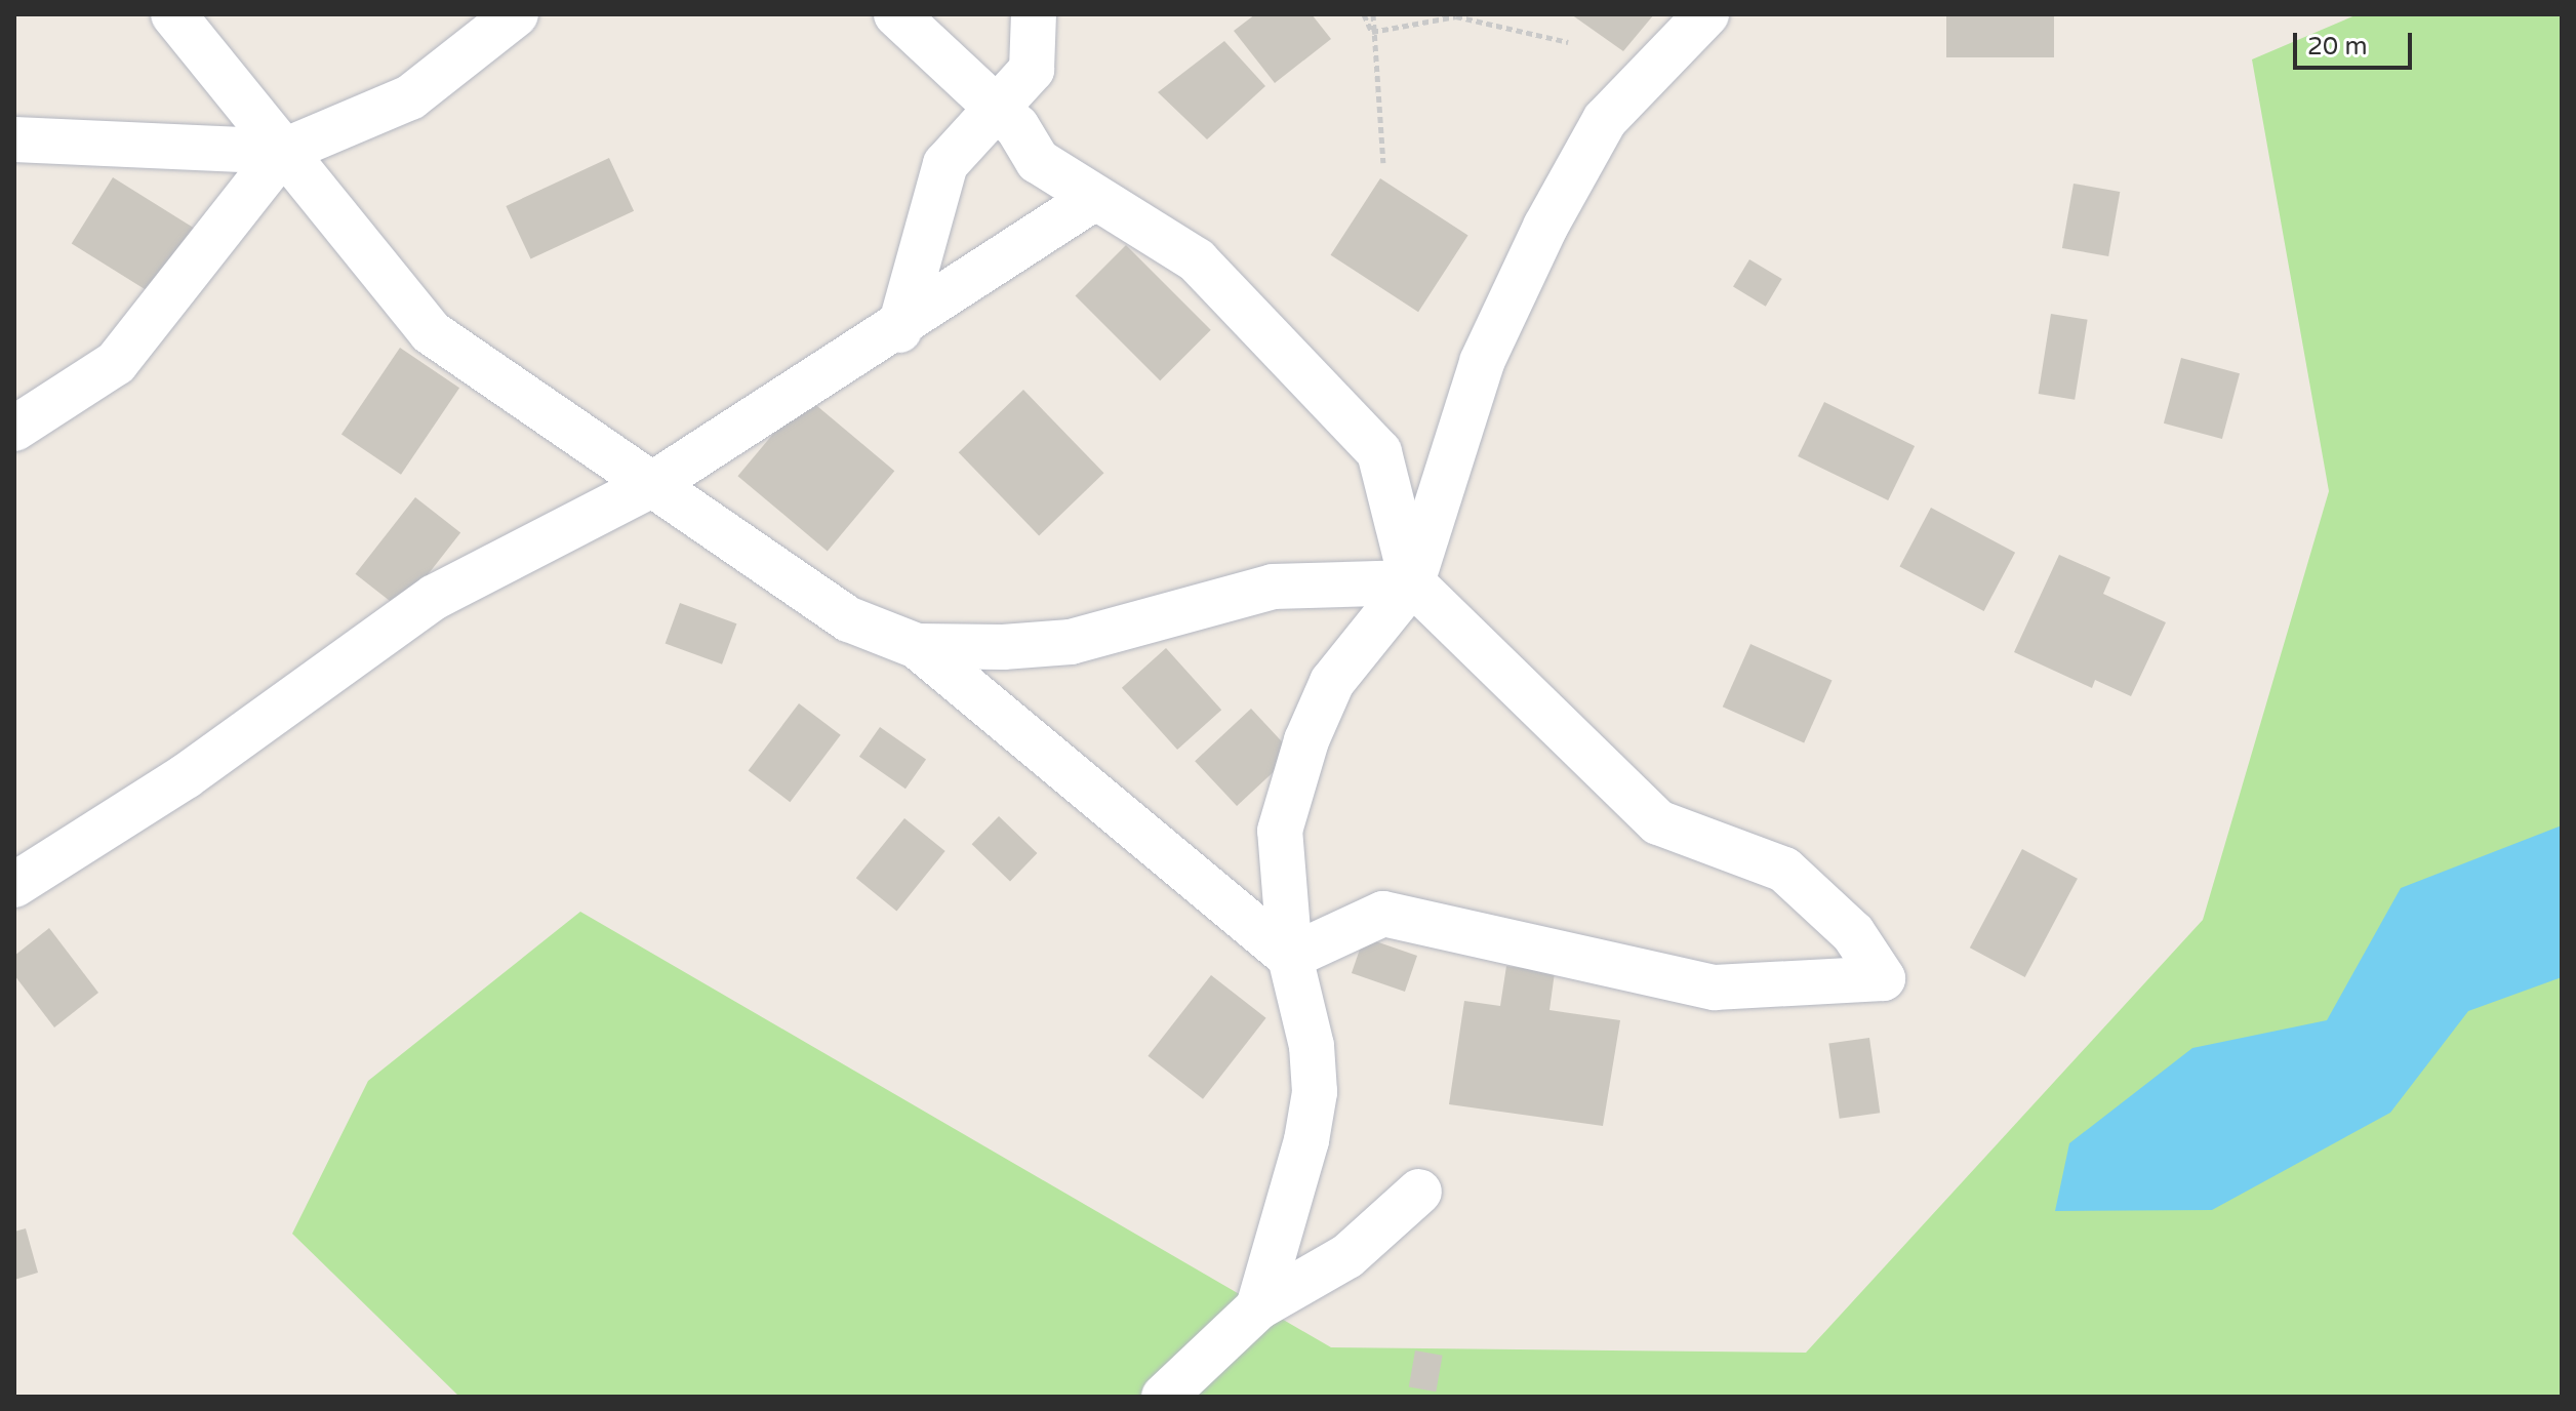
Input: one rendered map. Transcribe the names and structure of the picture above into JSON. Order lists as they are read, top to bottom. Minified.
{"scale_bar":"20 m"}
